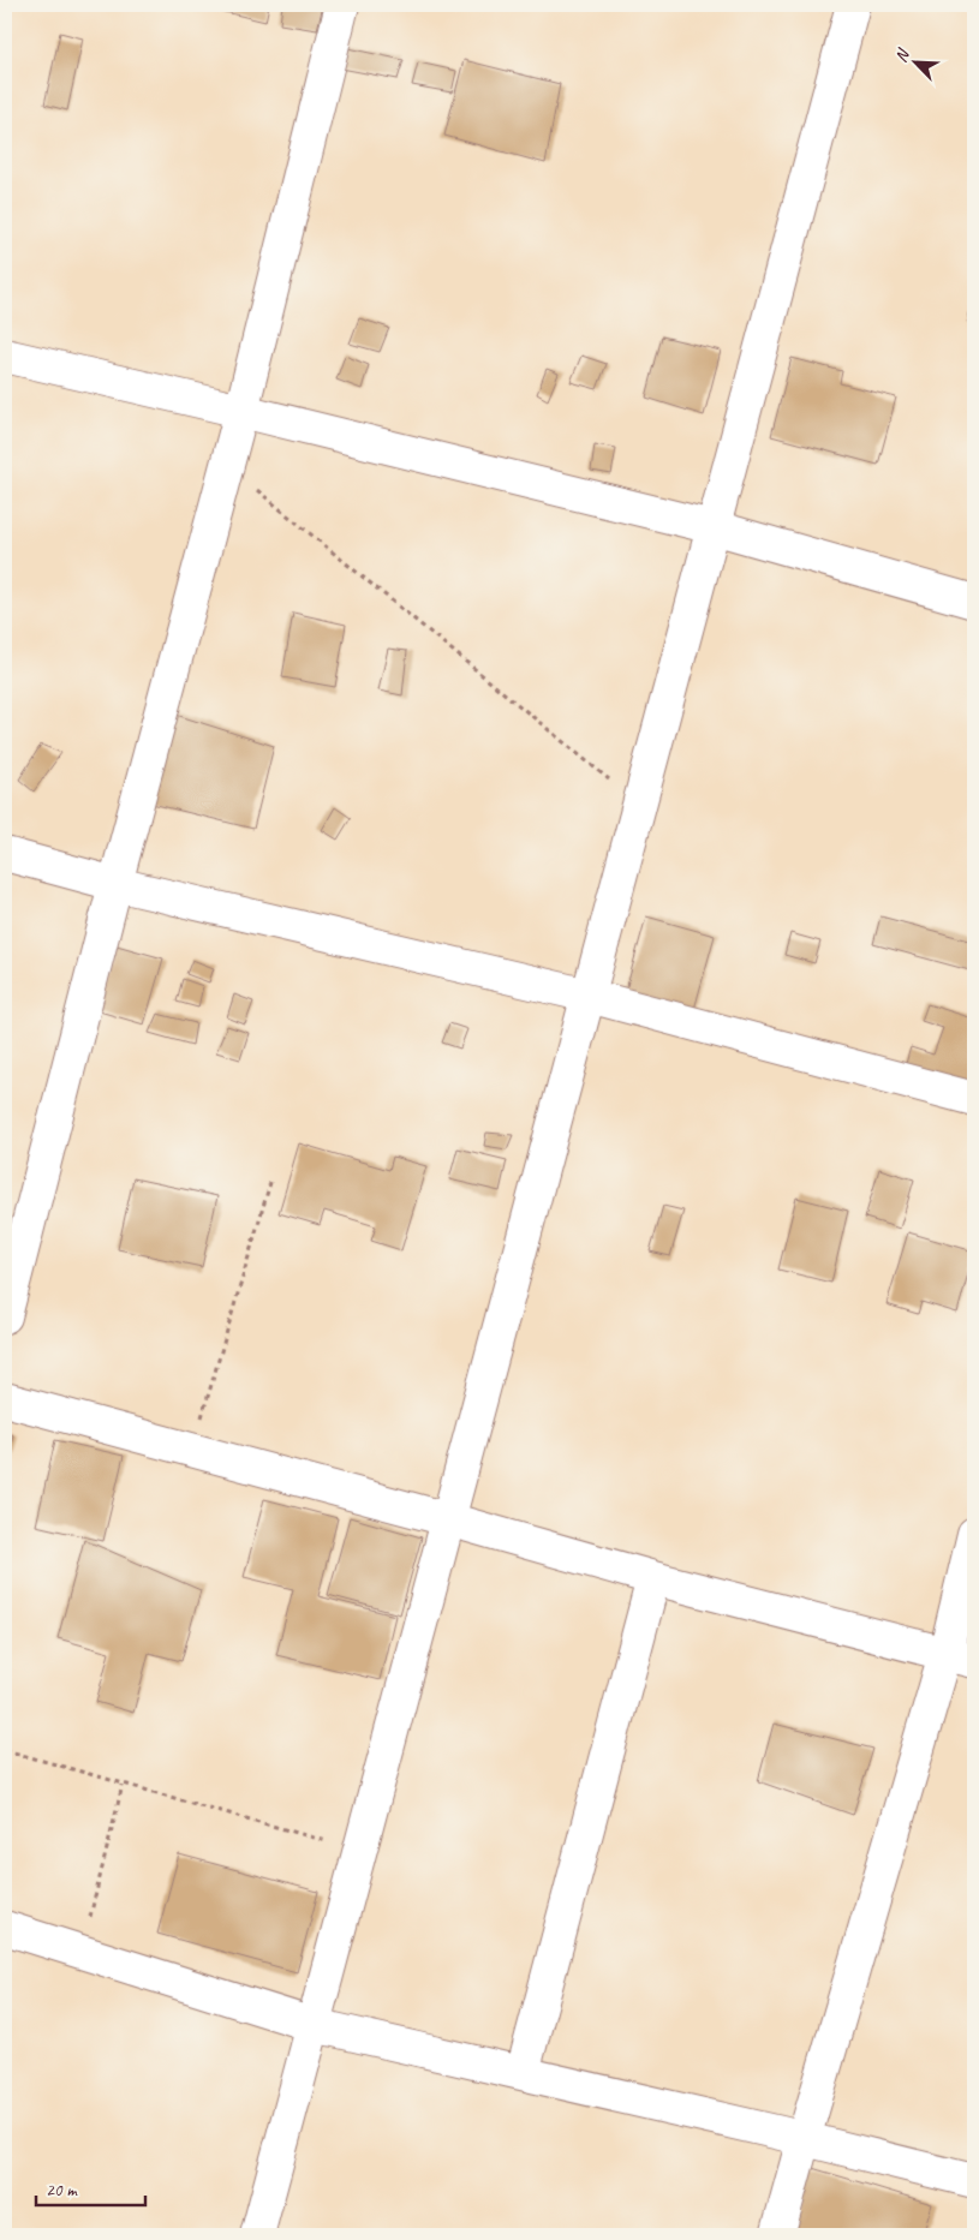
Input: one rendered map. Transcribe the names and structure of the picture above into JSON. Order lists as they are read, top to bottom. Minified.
{"scale_bar":"20 m","north":"top left"}
